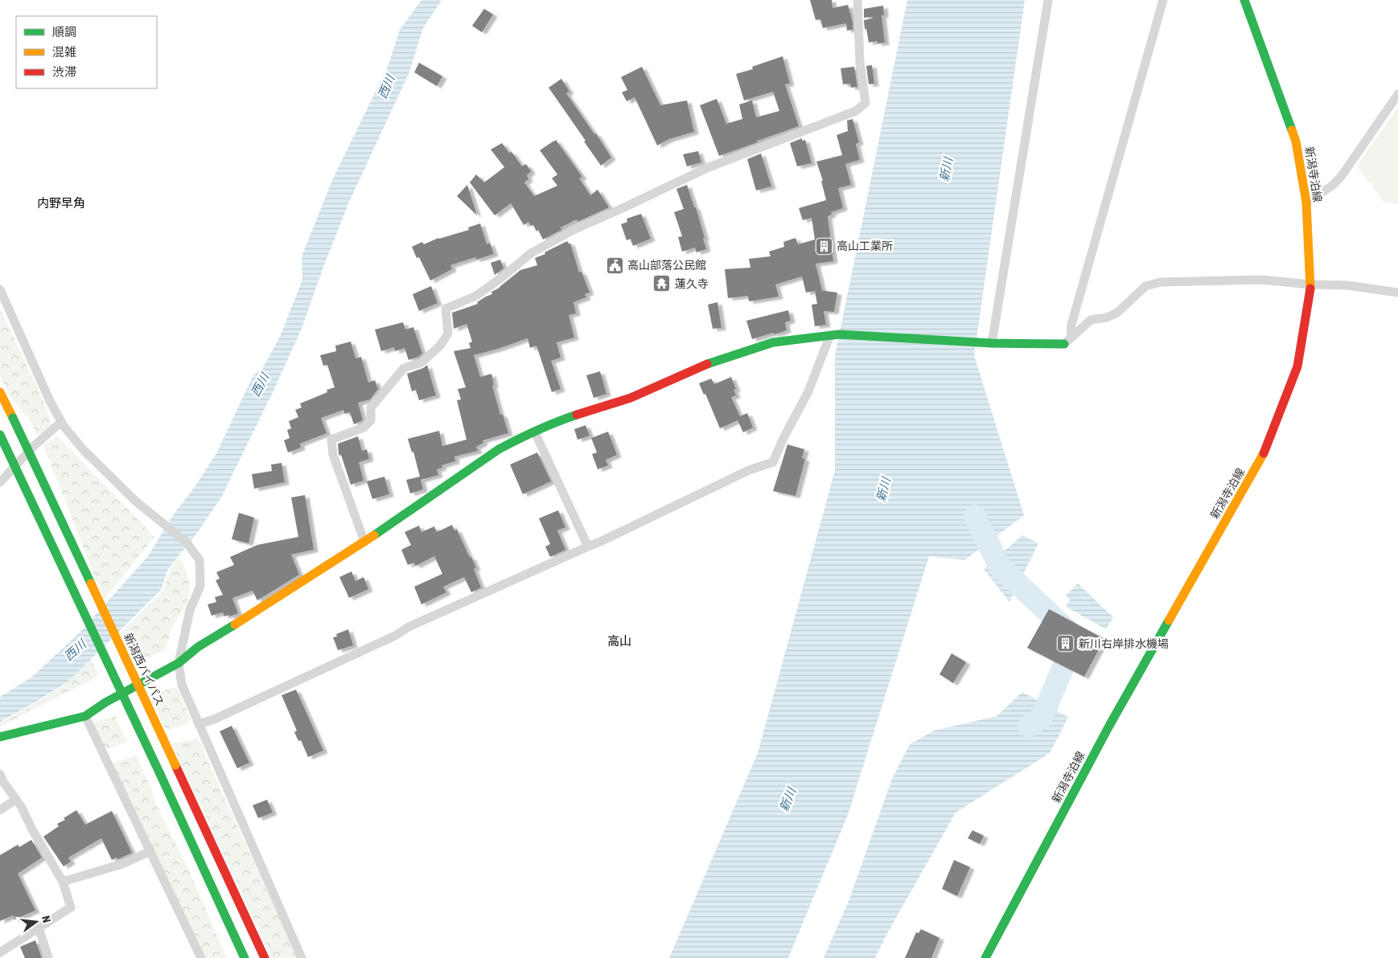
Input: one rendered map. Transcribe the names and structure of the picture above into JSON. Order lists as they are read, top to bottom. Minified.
{"streets":{"main road":["新潟寺泊線","新潟西バイパス"]},"districts":["内野早角","高山"],"water":["西川","新川"],"places":{"building":["高山工業所","新川右岸排水機場"],"public building":["高山部落公民館"],"temple":["蓮久寺"]},"legend":["順調","混雑","渋滞"],"north":"right"}
